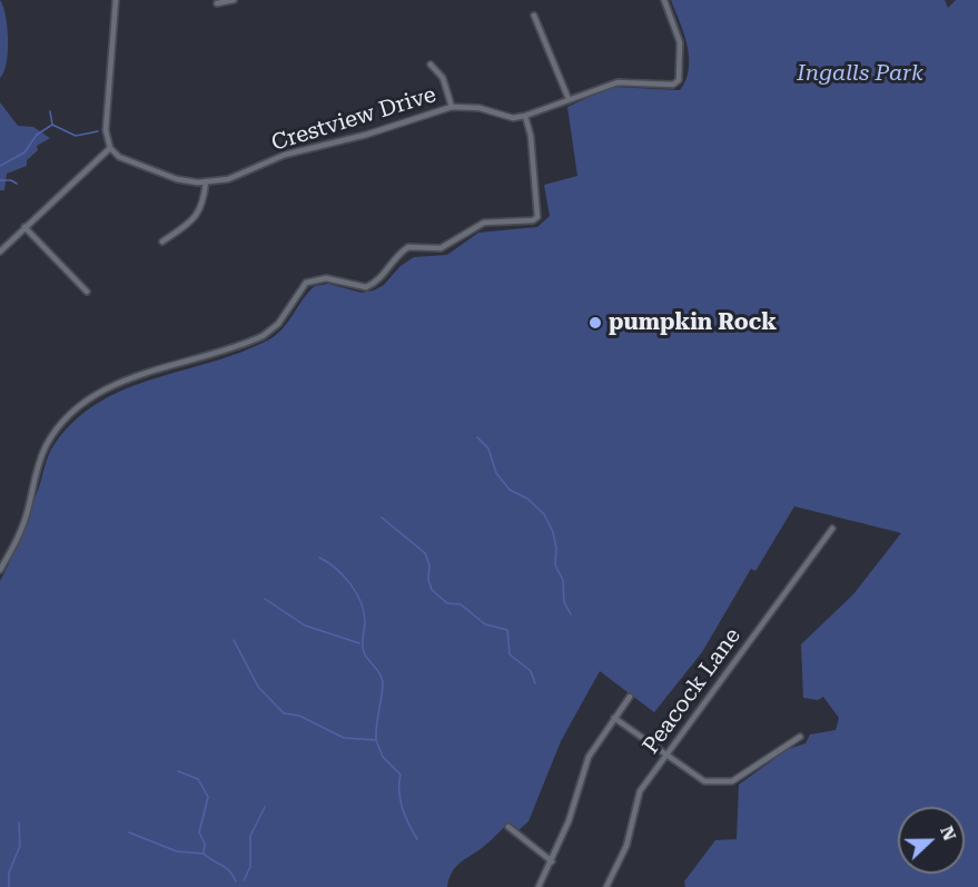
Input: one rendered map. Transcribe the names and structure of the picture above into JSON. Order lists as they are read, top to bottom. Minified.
{"streets":{"street":["Crestview Drive","Peacock Lane"]},"parks":["Ingalls Park"],"places":["pumpkin Rock"],"north":"right"}
